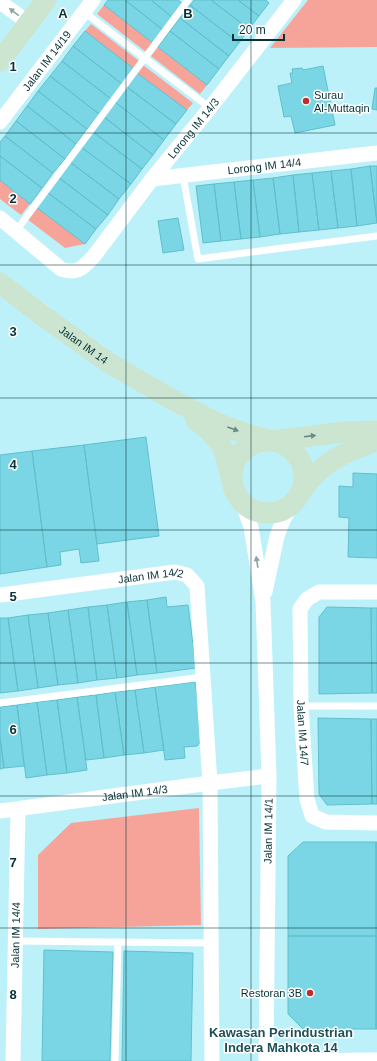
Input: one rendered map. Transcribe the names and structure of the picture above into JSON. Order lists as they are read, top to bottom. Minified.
{"streets":{"street":["Jalan IM 14/19","Lorong IM 14/3","Lorong IM 14/4","Jalan IM 14","Jalan IM 14/2","Jalan IM 14/7","Jalan IM 14/3","Jalan IM 14/1","Jalan IM 14/4"]},"crossings":[["Lorong IM 14/3","Lorong IM 14/4"],["Jalan IM 14/2","Jalan IM 14/3"],["Jalan IM 14/3","Jalan IM 14/1"],["Jalan IM 14/3","Jalan IM 14/4"]],"districts":["Kawasan Perindustrian Indera Mahkota 14"],"places":["Surau Al-Muttaqin","Restoran 3B"],"scale_bar":"20 m","grid":{"columns":["A","B"],"rows":["1","2","3","4","5","6","7","8"]}}
